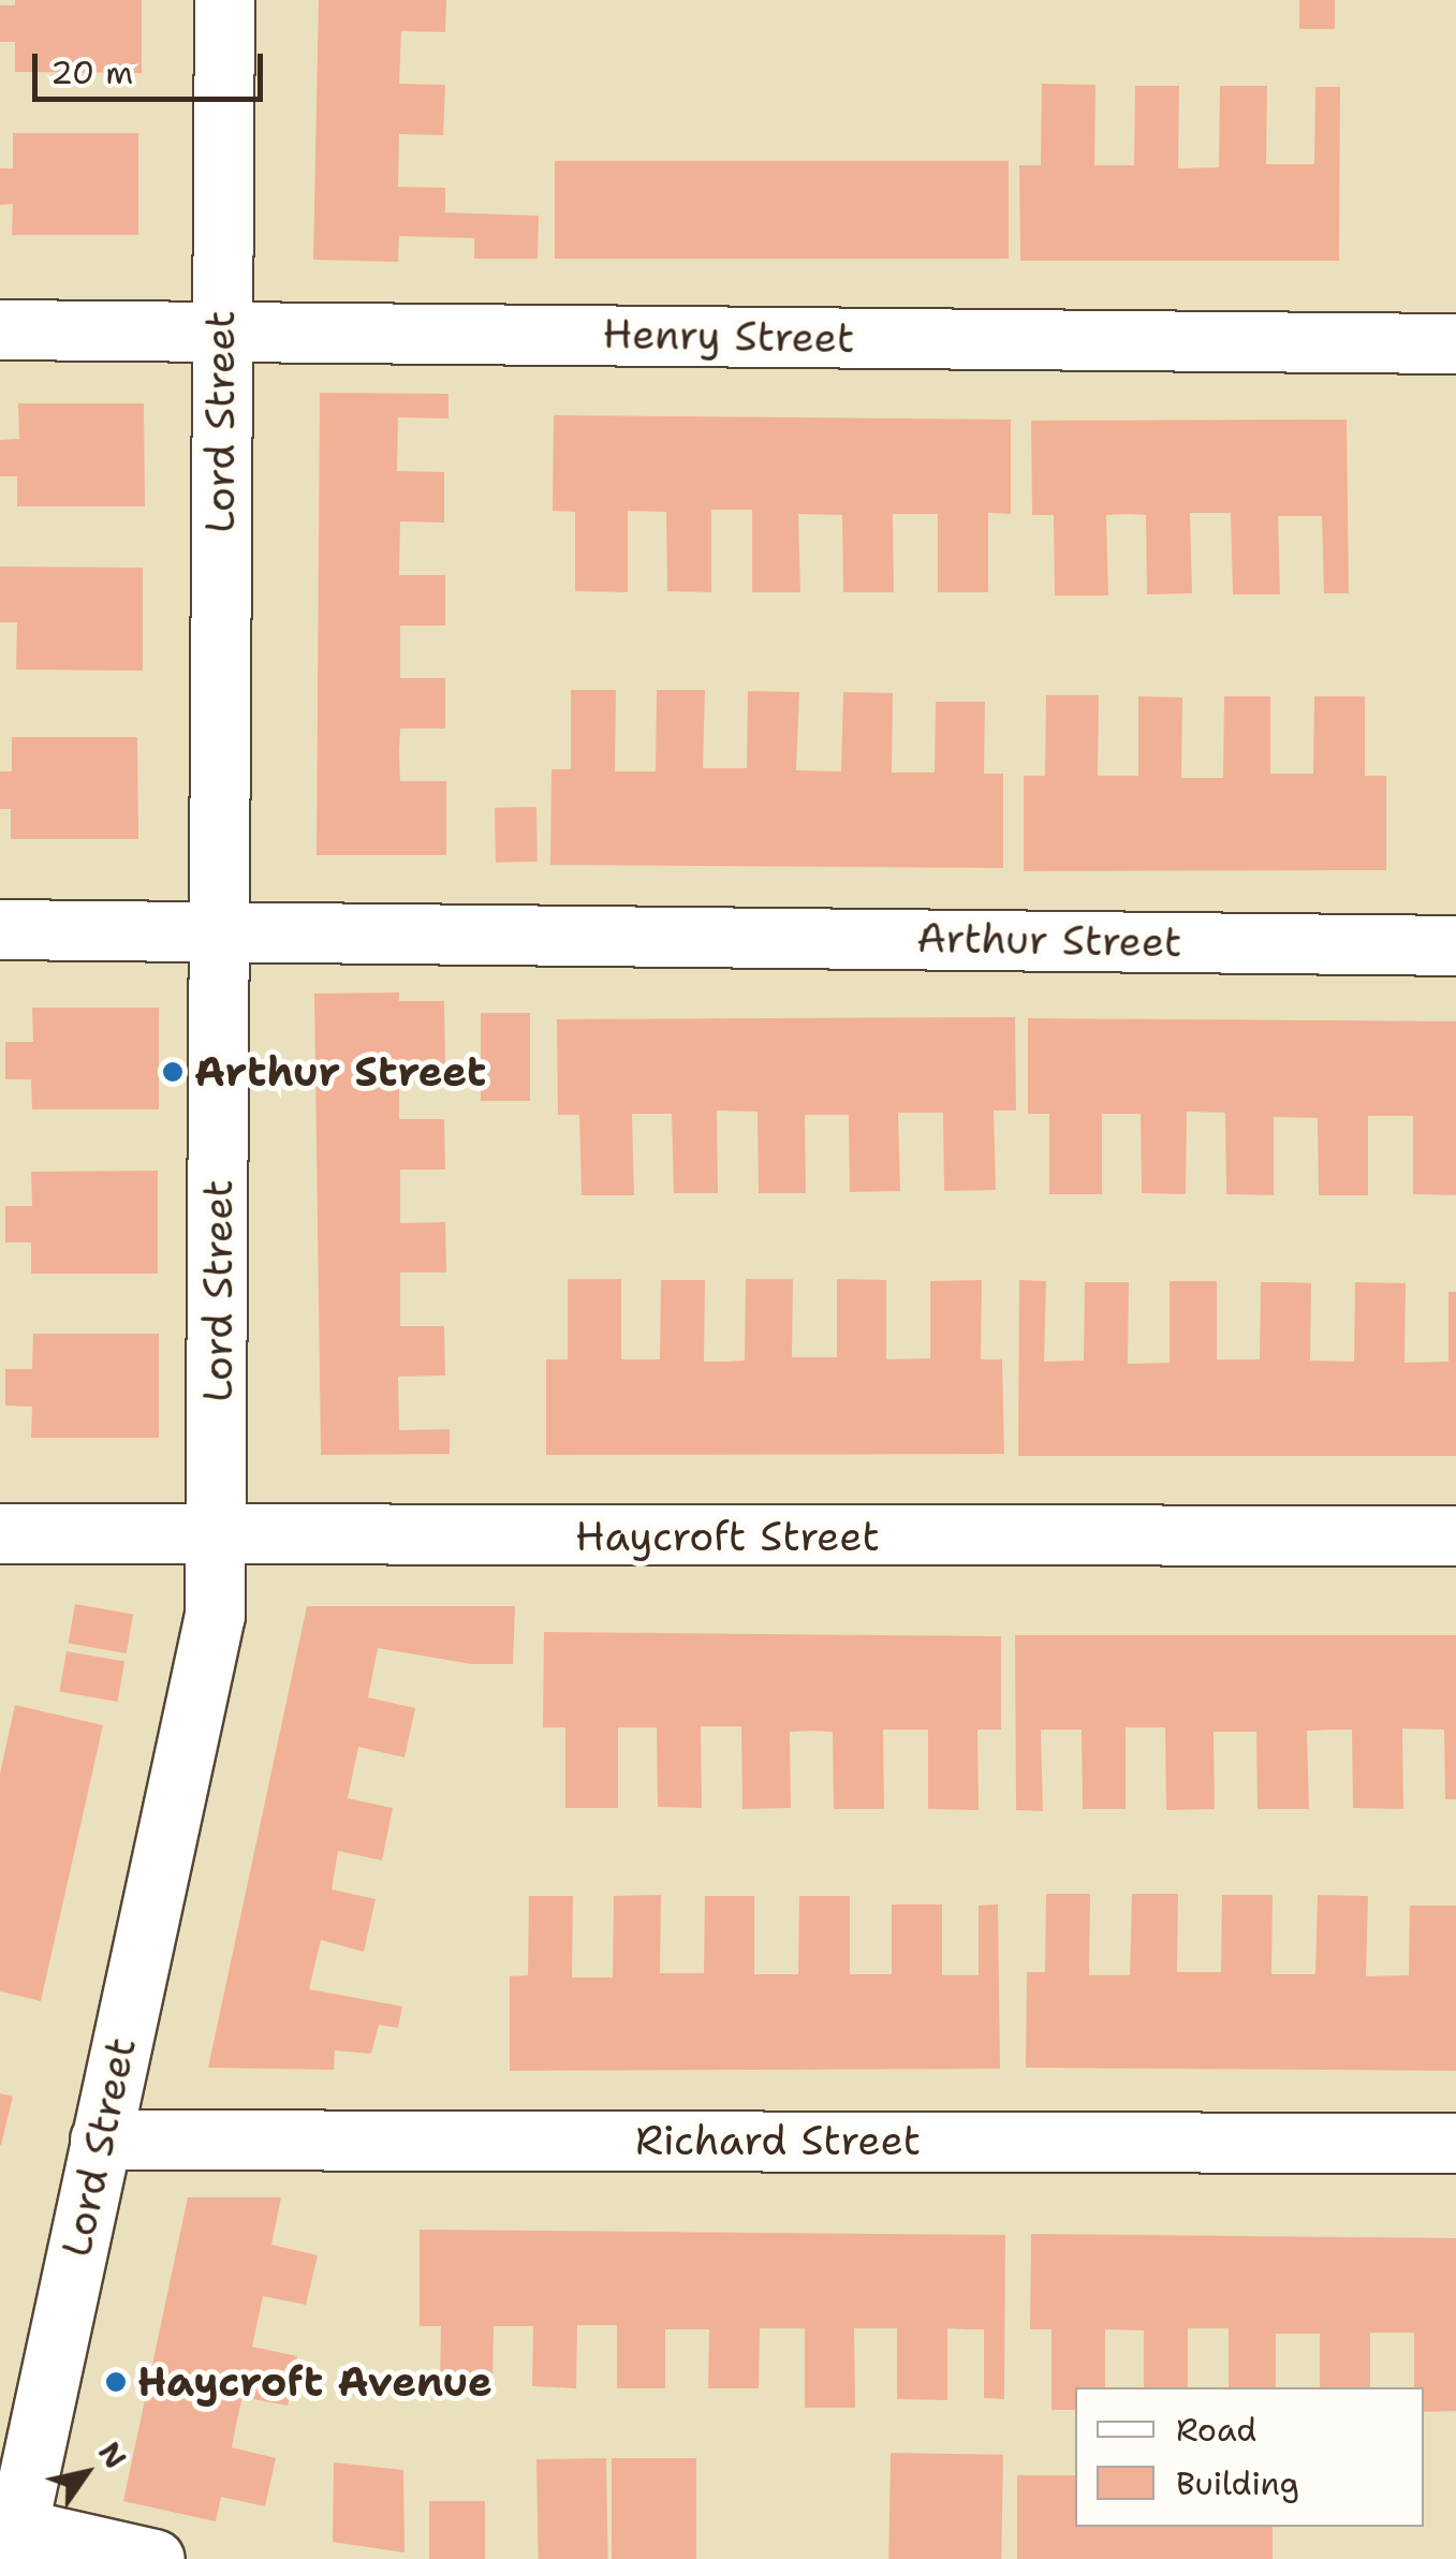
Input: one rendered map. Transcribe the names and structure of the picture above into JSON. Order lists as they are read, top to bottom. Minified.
{"streets":{"street":["Henry Street","Lord Street","Arthur Street","Haycroft Street","Richard Street"]},"crossings":[["Henry Street","Lord Street"],["Lord Street","Arthur Street"],["Lord Street","Haycroft Street"],["Lord Street","Richard Street"]],"places":["Arthur Street","Haycroft Avenue"],"legend":["Road","Building"],"scale_bar":"20 m","north":"top right"}
